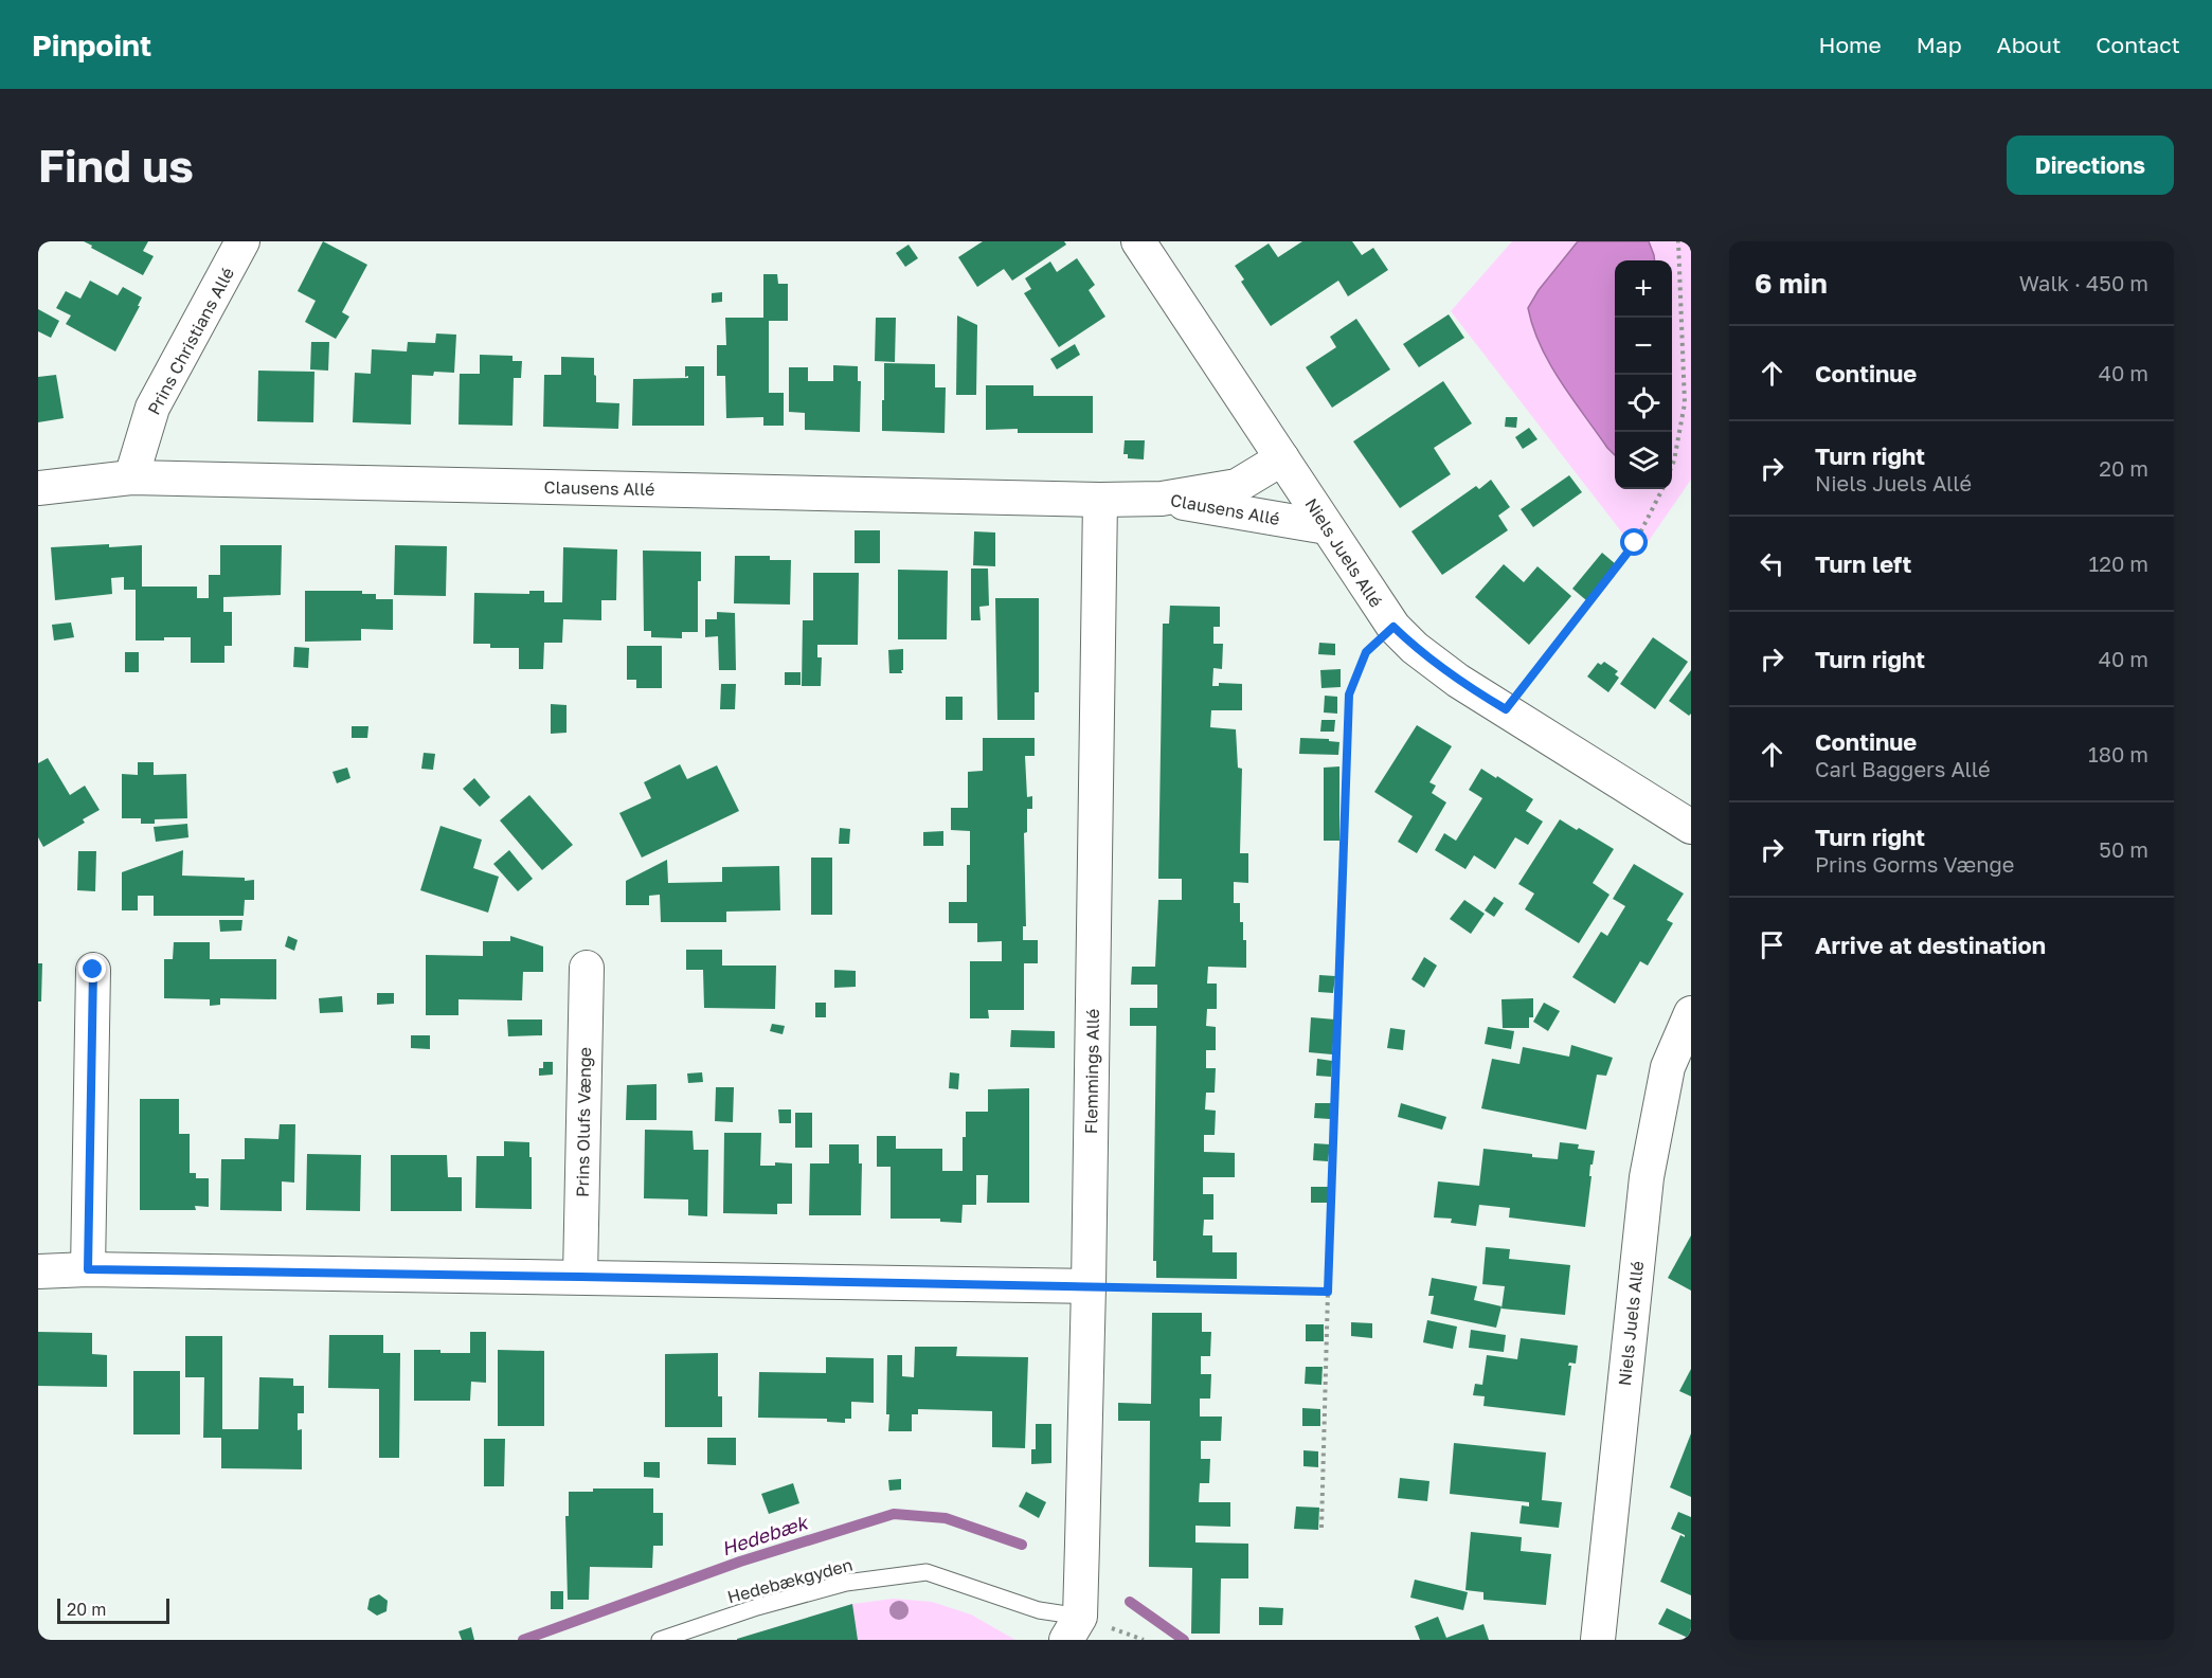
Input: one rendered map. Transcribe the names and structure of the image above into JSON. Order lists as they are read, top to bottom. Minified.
{"streets":{"street":["Prins Christians Allé","Clausens Allé","Niels Juels Allé","Flemmings Allé","Prins Olufs Vænge"],"lane":["Hedebækgyden"]},"crossings":[["Prins Christians Allé","Clausens Allé"],["Clausens Allé","Niels Juels Allé"],["Clausens Allé","Flemmings Allé"],["Flemmings Allé","Hedebækgyden"]],"water":["Hedebæk"],"scale_bar":"20 m","page":{"header":"Pinpoint","nav":["Home","Map","About","Contact"],"buttons":"Directions","title":"Find us","heading":["6 min","Walk · 450 m"],"map_buttons":["+","−"],"list":[["Continue","40 m"],["Turn right","Niels Juels Allé","20 m"],["Turn left","120 m"],["Turn right","40 m"],["Continue","Carl Baggers Allé","180 m"],["Turn right","Prins Gorms Vænge","50 m"],"Arrive at destination"],"scale":"20 m"}}
